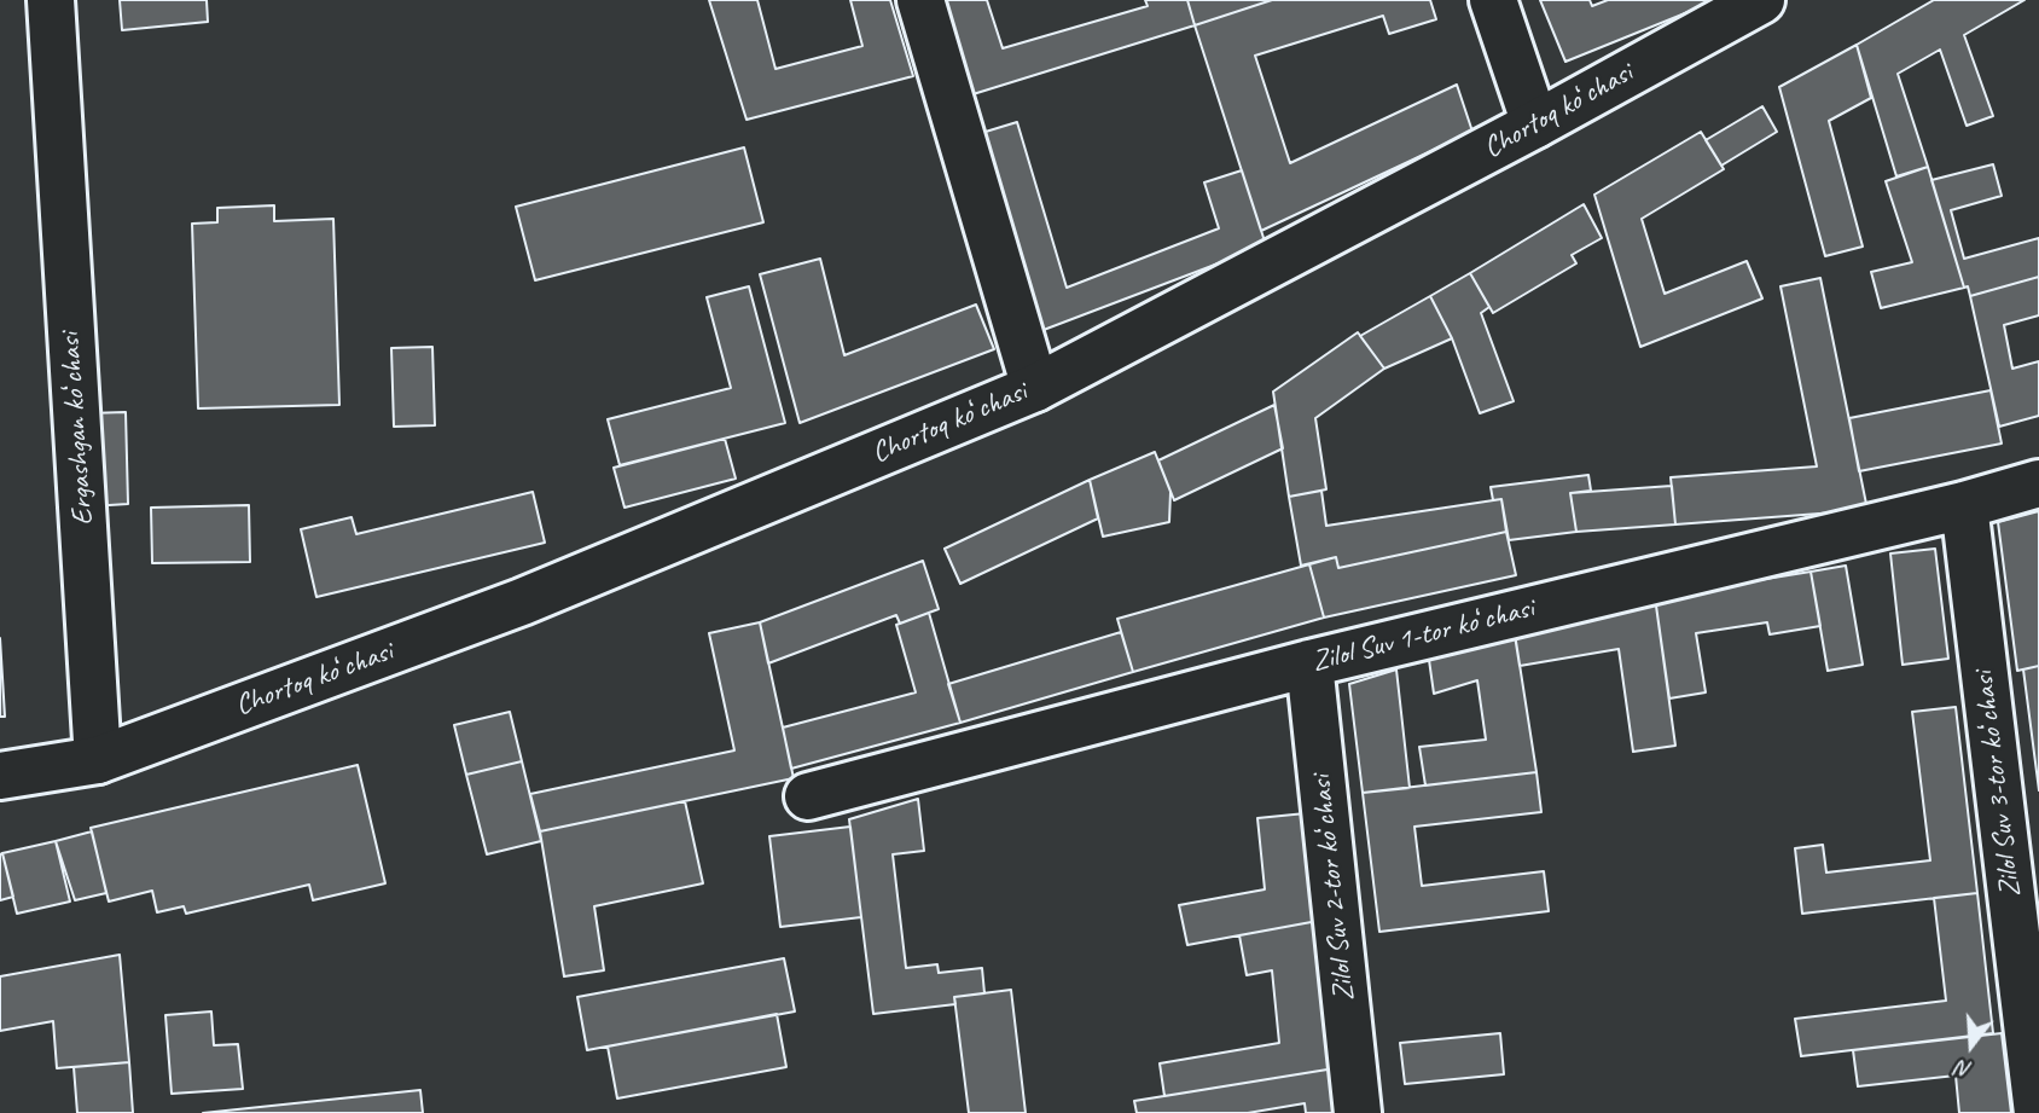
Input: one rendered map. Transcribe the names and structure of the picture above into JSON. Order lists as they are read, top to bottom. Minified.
{"streets":{"street":["Chortoq koʻchasi","Ergashgan koʻchasi","Zilol Suv 1-tor koʻchasi","Zilol Suv 3-tor koʻchasi","Zilol Suv 2-tor koʻchasi"]},"crossings":[["Chortoq koʻchasi","Ergashgan koʻchasi"],["Zilol Suv 1-tor koʻchasi","Zilol Suv 3-tor koʻchasi"],["Zilol Suv 1-tor koʻchasi","Zilol Suv 2-tor koʻchasi"]],"north":"bottom"}
